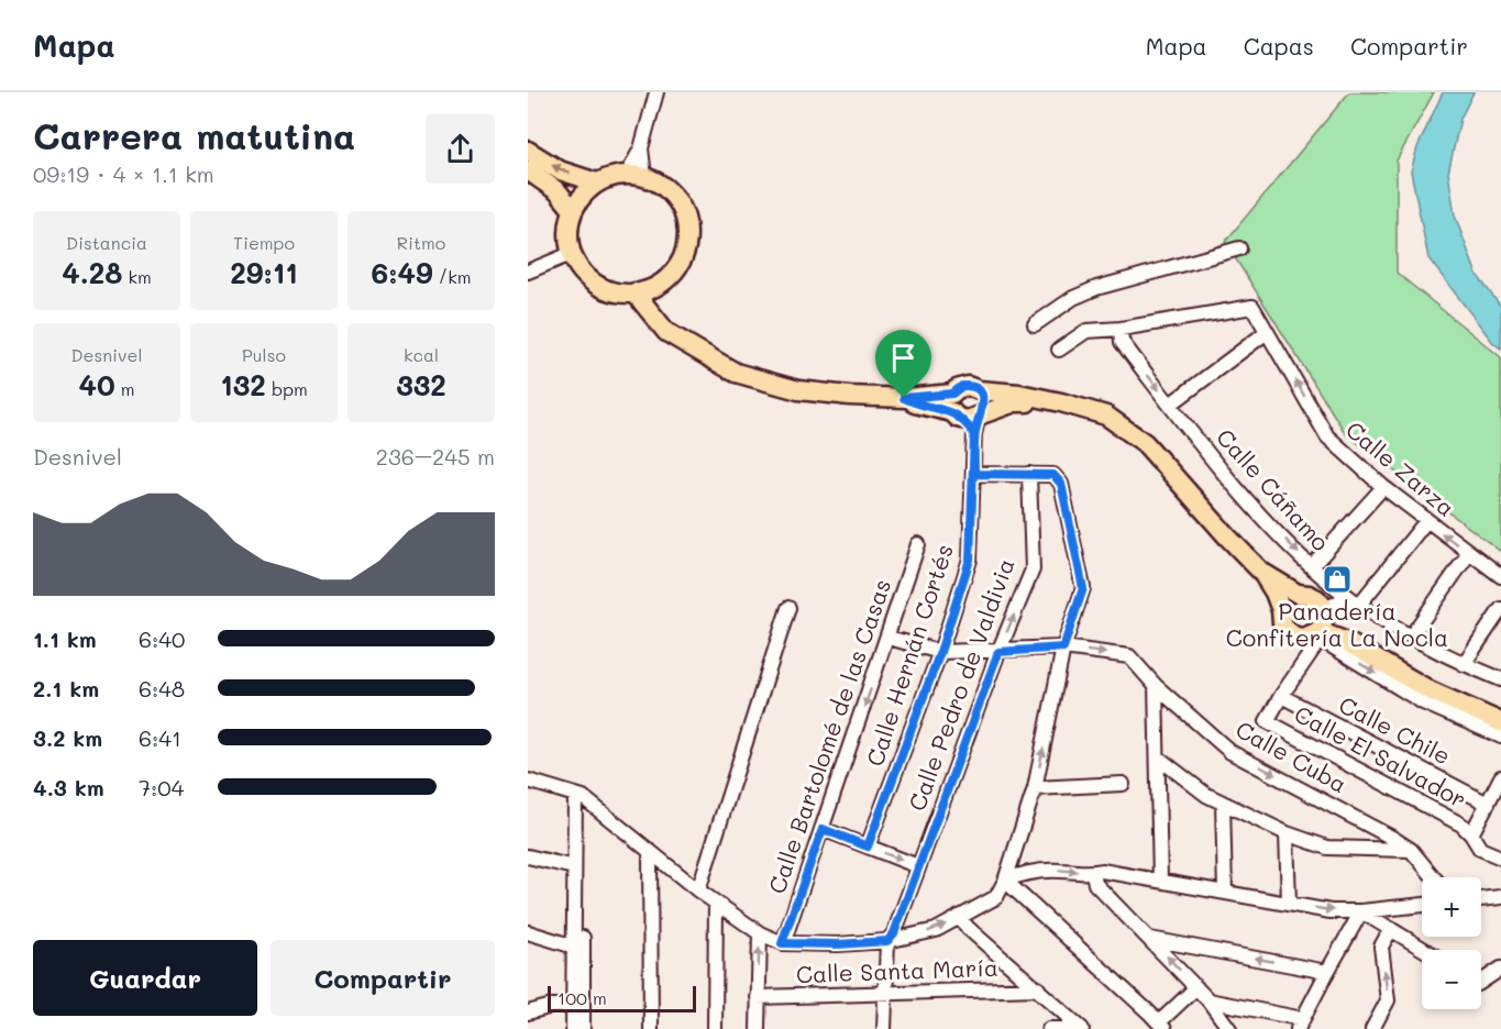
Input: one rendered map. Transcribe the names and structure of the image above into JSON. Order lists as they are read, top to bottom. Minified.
{"streets":{"street":["Calle Zarza","Calle Cáñamo","Calle Hernán Cortés","Calle Pedro de Valdivia","Calle Chile","Calle Bartolomé de las Casas","Calle Cuba","Calle El Salvador","Calle Santa María"]},"crossings":[["Calle Zarza","Calle Cáñamo"],["Calle Hernán Cortés","Calle Cuba"],["Calle Pedro de Valdivia","Calle Cuba"],["Calle Chile","Calle El Salvador"],["Calle Bartolomé de las Casas","Calle Cuba"]],"one_way":["Calle Zarza","Calle Cáñamo","Calle Pedro de Valdivia"],"places":{"shop":["Panadería Confitería La Nocla"]},"scale_bar":"100 m","page":{"header":"Mapa","nav":["Mapa","Capas","Compartir"],"heading":["Carrera matutina","09:19 · 4 × 1.1 km"],"stats":[["Distancia","4.28 km"],["Tiempo","29:11"],["Ritmo","6:49 /km"],["Desnivel","40 m"],["Pulso","132 bpm"],["kcal","332"]],"chart":["Desnivel","236–245 m"],"list":[{"name":"1.1 km","note":"6:40"},{"name":"2.1 km","note":"6:48"},{"name":"3.2 km","note":"6:41"},{"name":"4.3 km","note":"7:04"}],"map_buttons":["+","−"],"buttons":["Guardar","Compartir"],"scale":"100 m"}}
